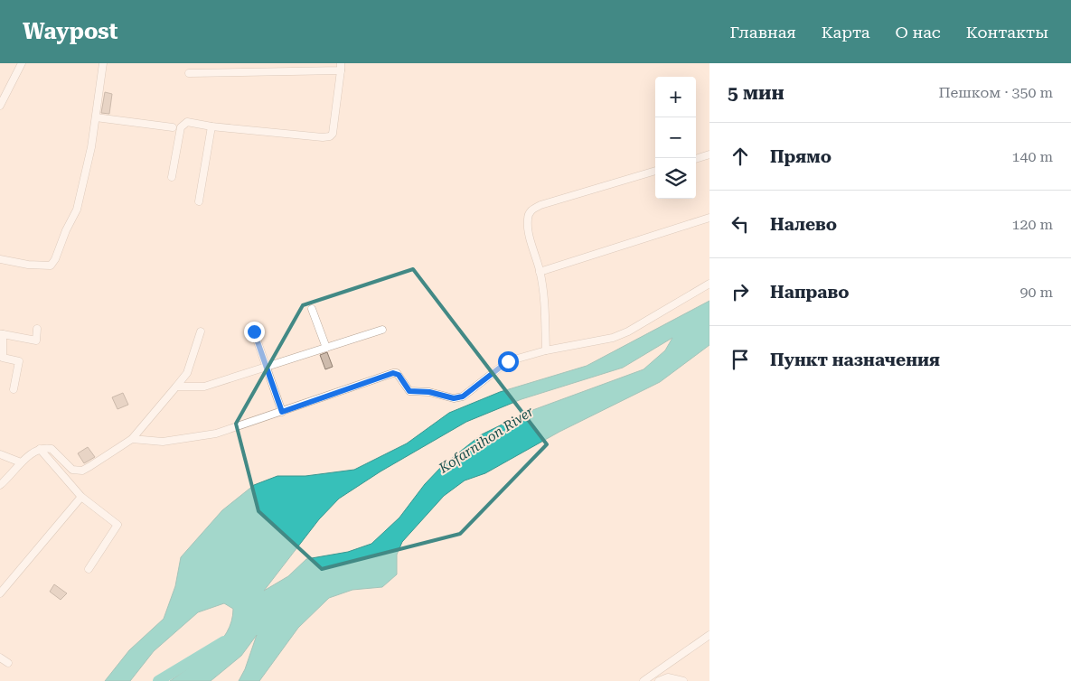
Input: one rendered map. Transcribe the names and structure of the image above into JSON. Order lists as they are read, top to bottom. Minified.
{"water":["Kofarnihon River"],"page":{"header":"Waypost","nav":["Главная","Карта","О нас","Контакты"],"heading":["5 мин","Пешком · 350 m"],"map_buttons":["+","−"],"list":[["Прямо","140 m"],["Налево","120 m"],["Направо","90 m"],"Пункт назначения"]}}
